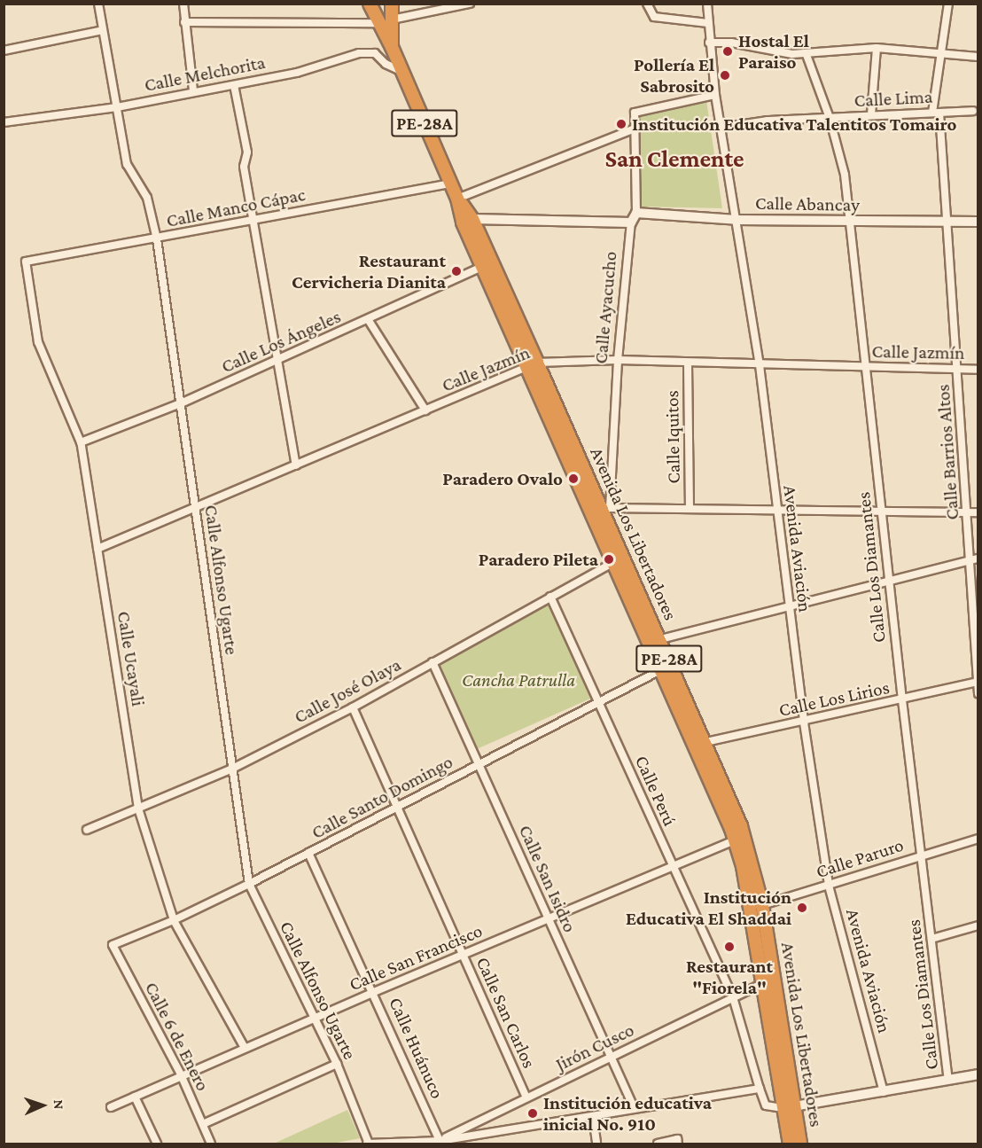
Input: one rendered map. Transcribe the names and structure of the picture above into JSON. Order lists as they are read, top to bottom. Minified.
{"streets":{"highway":["PE-28A","Avenida Los Libertadores"],"street":["Calle Melchorita","Calle Lima","Calle Abancay","Calle Manco Cápac","Calle Ayacucho","Calle Los Ángeles","Calle Jazmín","Calle Iquitos","Calle Barrios Altos","Avenida Aviación","Calle Los Diamantes","Calle Alfonso Ugarte","Calle Ucayali","Calle José Olaya","Calle Los Lirios","Calle Perú","Calle Santo Domingo","Calle Paruro","Calle San Isidro","Calle San Francisco","Calle San Carlos","Calle 6 de Enero","Jirón Cusco","Calle Huánuco"]},"crossings":[["Calle Melchorita","Avenida Los Libertadores"],["Calle Melchorita","Calle Alfonso Ugarte"],["Calle Lima","Calle Barrios Altos"],["Calle Lima","Avenida Aviación"],["Calle Lima","Calle Los Diamantes"],["PE-28A","Avenida Los Libertadores"],["Calle Abancay","Calle Ayacucho"],["Calle Abancay","Calle Barrios Altos"],["Calle Abancay","Avenida Aviación"],["Calle Abancay","Calle Los Diamantes"],["Calle Manco Cápac","Avenida Los Libertadores"],["Calle Manco Cápac","Calle Alfonso Ugarte"],["Calle Manco Cápac","Calle Ucayali"],["Calle Ayacucho","Calle Jazmín"],["Calle Ayacucho","Avenida Los Libertadores"],["Calle Ayacucho","Avenida Aviación"],["Calle Los Ángeles","Avenida Los Libertadores"],["Calle Los Ángeles","Calle Alfonso Ugarte"],["Calle Los Ángeles","Calle Ucayali"],["Calle Jazmín","Calle Iquitos"],["Calle Jazmín","Calle Barrios Altos"],["Calle Jazmín","Avenida Los Libertadores"],["Calle Jazmín","Avenida Aviación"],["Calle Jazmín","Calle Los Diamantes"],["Calle Jazmín","Calle Alfonso Ugarte"],["Calle Jazmín","Calle Ucayali"],["Calle Barrios Altos","Calle Los Lirios"],["Avenida Los Libertadores","Calle José Olaya"],["Avenida Los Libertadores","Calle Los Lirios"],["Avenida Los Libertadores","Calle Santo Domingo"],["Avenida Los Libertadores","Calle Paruro"],["Avenida Los Libertadores","Calle San Francisco"],["Avenida Los Libertadores","Jirón Cusco"],["Avenida Aviación","Calle Los Lirios"],["Avenida Aviación","Calle Paruro"],["Calle Los Diamantes","Calle Los Lirios"],["Calle Los Diamantes","Calle Paruro"],["Calle Alfonso Ugarte","Calle José Olaya"],["Calle Alfonso Ugarte","Calle Santo Domingo"],["Calle Alfonso Ugarte","Calle San Francisco"],["Calle Ucayali","Calle José Olaya"],["Calle Ucayali","Calle Santo Domingo"],["Calle Ucayali","Calle San Francisco"],["Calle José Olaya","Calle Perú"],["Calle José Olaya","Calle San Isidro"],["Calle José Olaya","Calle San Carlos"],["Calle Perú","Calle Santo Domingo"],["Calle Perú","Calle San Francisco"],["Calle Perú","Jirón Cusco"],["Calle Santo Domingo","Calle San Isidro"],["Calle Santo Domingo","Calle San Carlos"],["Calle Santo Domingo","Calle 6 de Enero"],["Calle Santo Domingo","Calle Huánuco"],["Calle San Isidro","Calle San Francisco"],["Calle San Isidro","Jirón Cusco"],["Calle San Francisco","Calle San Carlos"],["Calle San Francisco","Calle 6 de Enero"],["Calle San Francisco","Calle Huánuco"],["Calle San Carlos","Jirón Cusco"],["Jirón Cusco","Calle Huánuco"]],"districts":["San Clemente"],"parks":["Cancha Patrulla"],"places":["Hostal El Paraiso","Pollería El Sabrosito","Institución Educativa Talentitos Tomairo","Restaurant Cervicheria Dianita","Paradero Ovalo","Paradero Pileta","Institución Educativa El Shaddai","Restaurant \"Fiorela\"","Institución educativa inicial No. 910"],"north":"right"}
